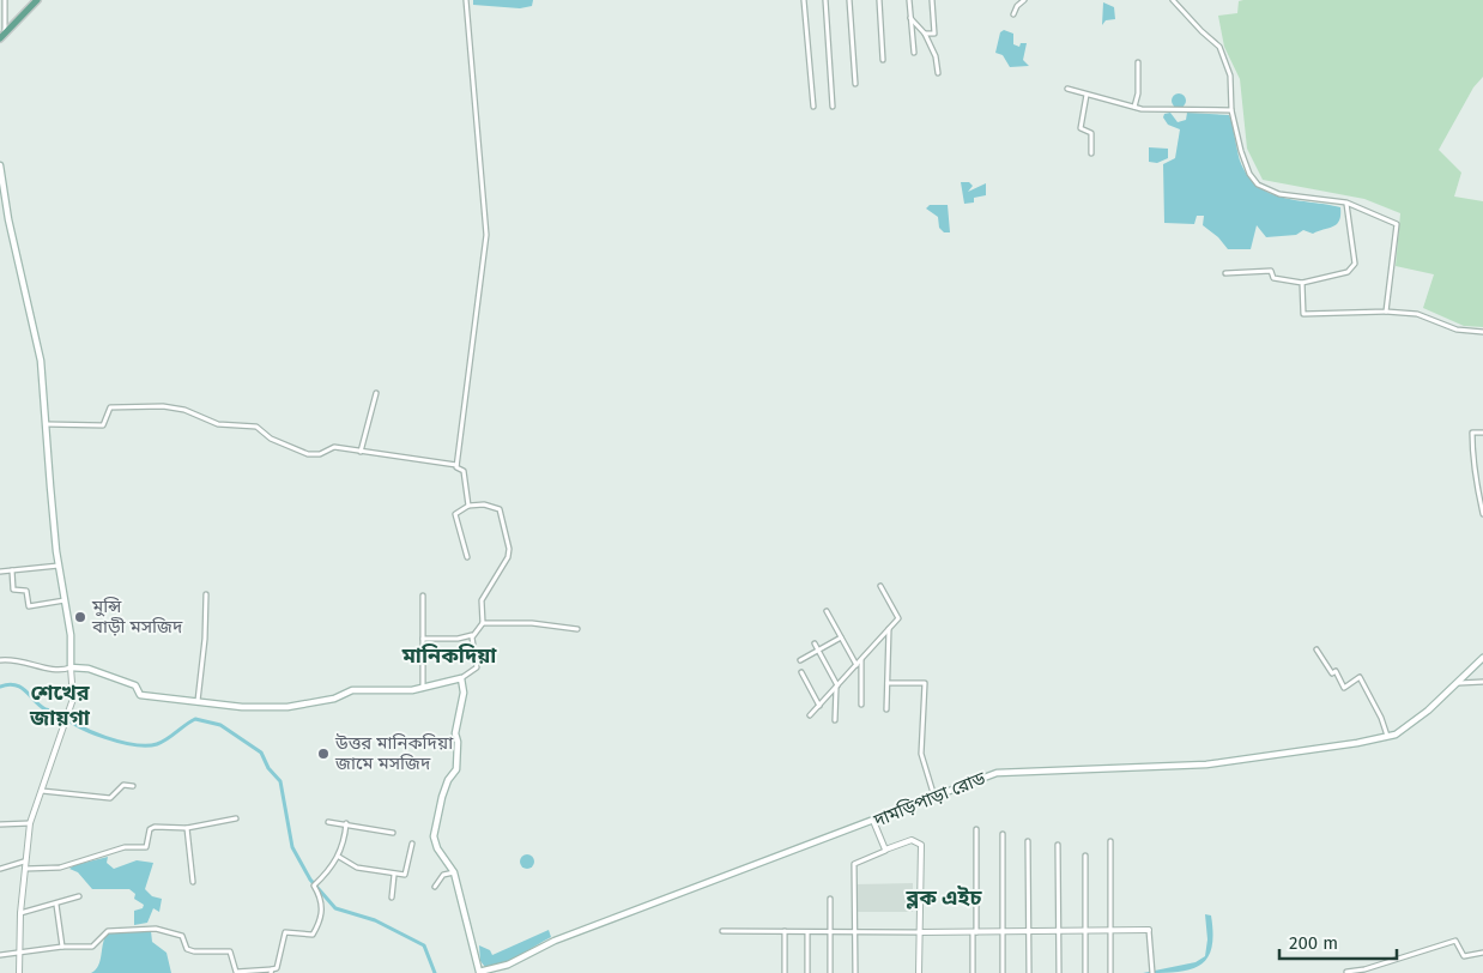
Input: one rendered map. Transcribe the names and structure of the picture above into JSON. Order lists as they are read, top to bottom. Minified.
{"streets":{"main road":["দামড়িপাড়া রোড"]},"districts":["মানিকদিয়া","শেখের জায়গা","ব্লক এইচ"],"places":["মুন্সি বাড়ী মসজিদ","উত্তর মানিকদিয়া জামে মসজিদ"],"scale_bar":"200 m"}
